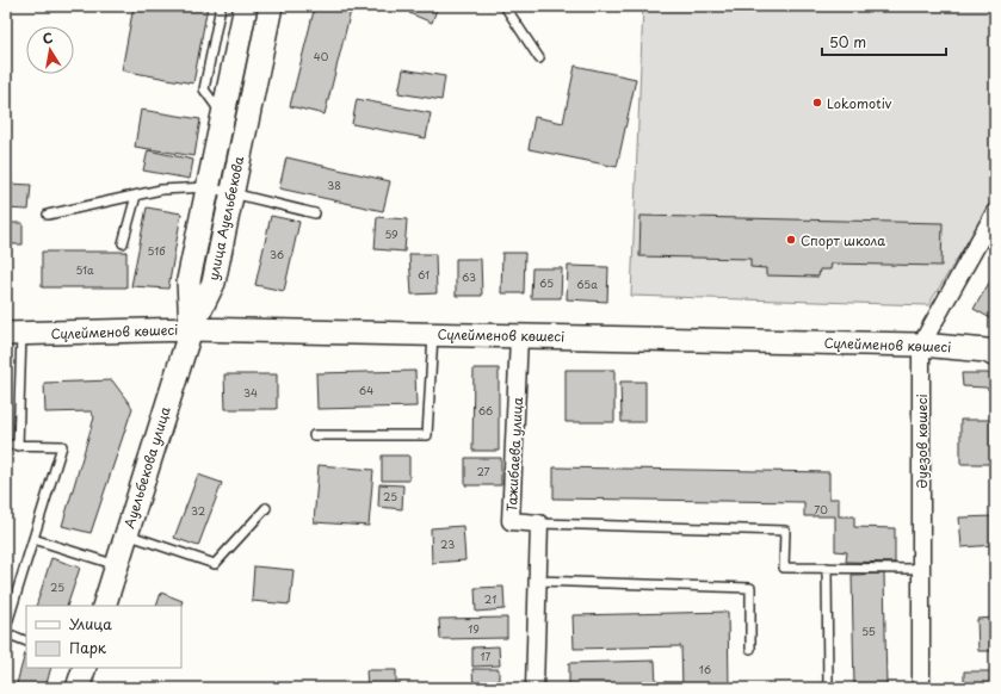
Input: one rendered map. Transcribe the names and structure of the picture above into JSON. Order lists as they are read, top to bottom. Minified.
{"streets":{"street":["улица Ауельбекова","Сүлейменов көшесі","Әуезов көшесі","Тажибаева улица","Ауельбекова улица"]},"crossings":[["улица Ауельбекова","Сүлейменов көшесі"],["улица Ауельбекова","Ауельбекова улица"],["Сүлейменов көшесі","Әуезов көшесі"],["Сүлейменов көшесі","Тажибаева улица"],["Сүлейменов көшесі","Ауельбекова улица"]],"places":["Lokomotiv","Спорт школа"],"house_numbers":["40","38","59","51б","36","51а","61","63","65","65а","64","34","66","27","25","70","32","23","25","21","19","55","17","16"],"legend":["Улица","Парк"],"scale_bar":"50 m","north":"top"}
